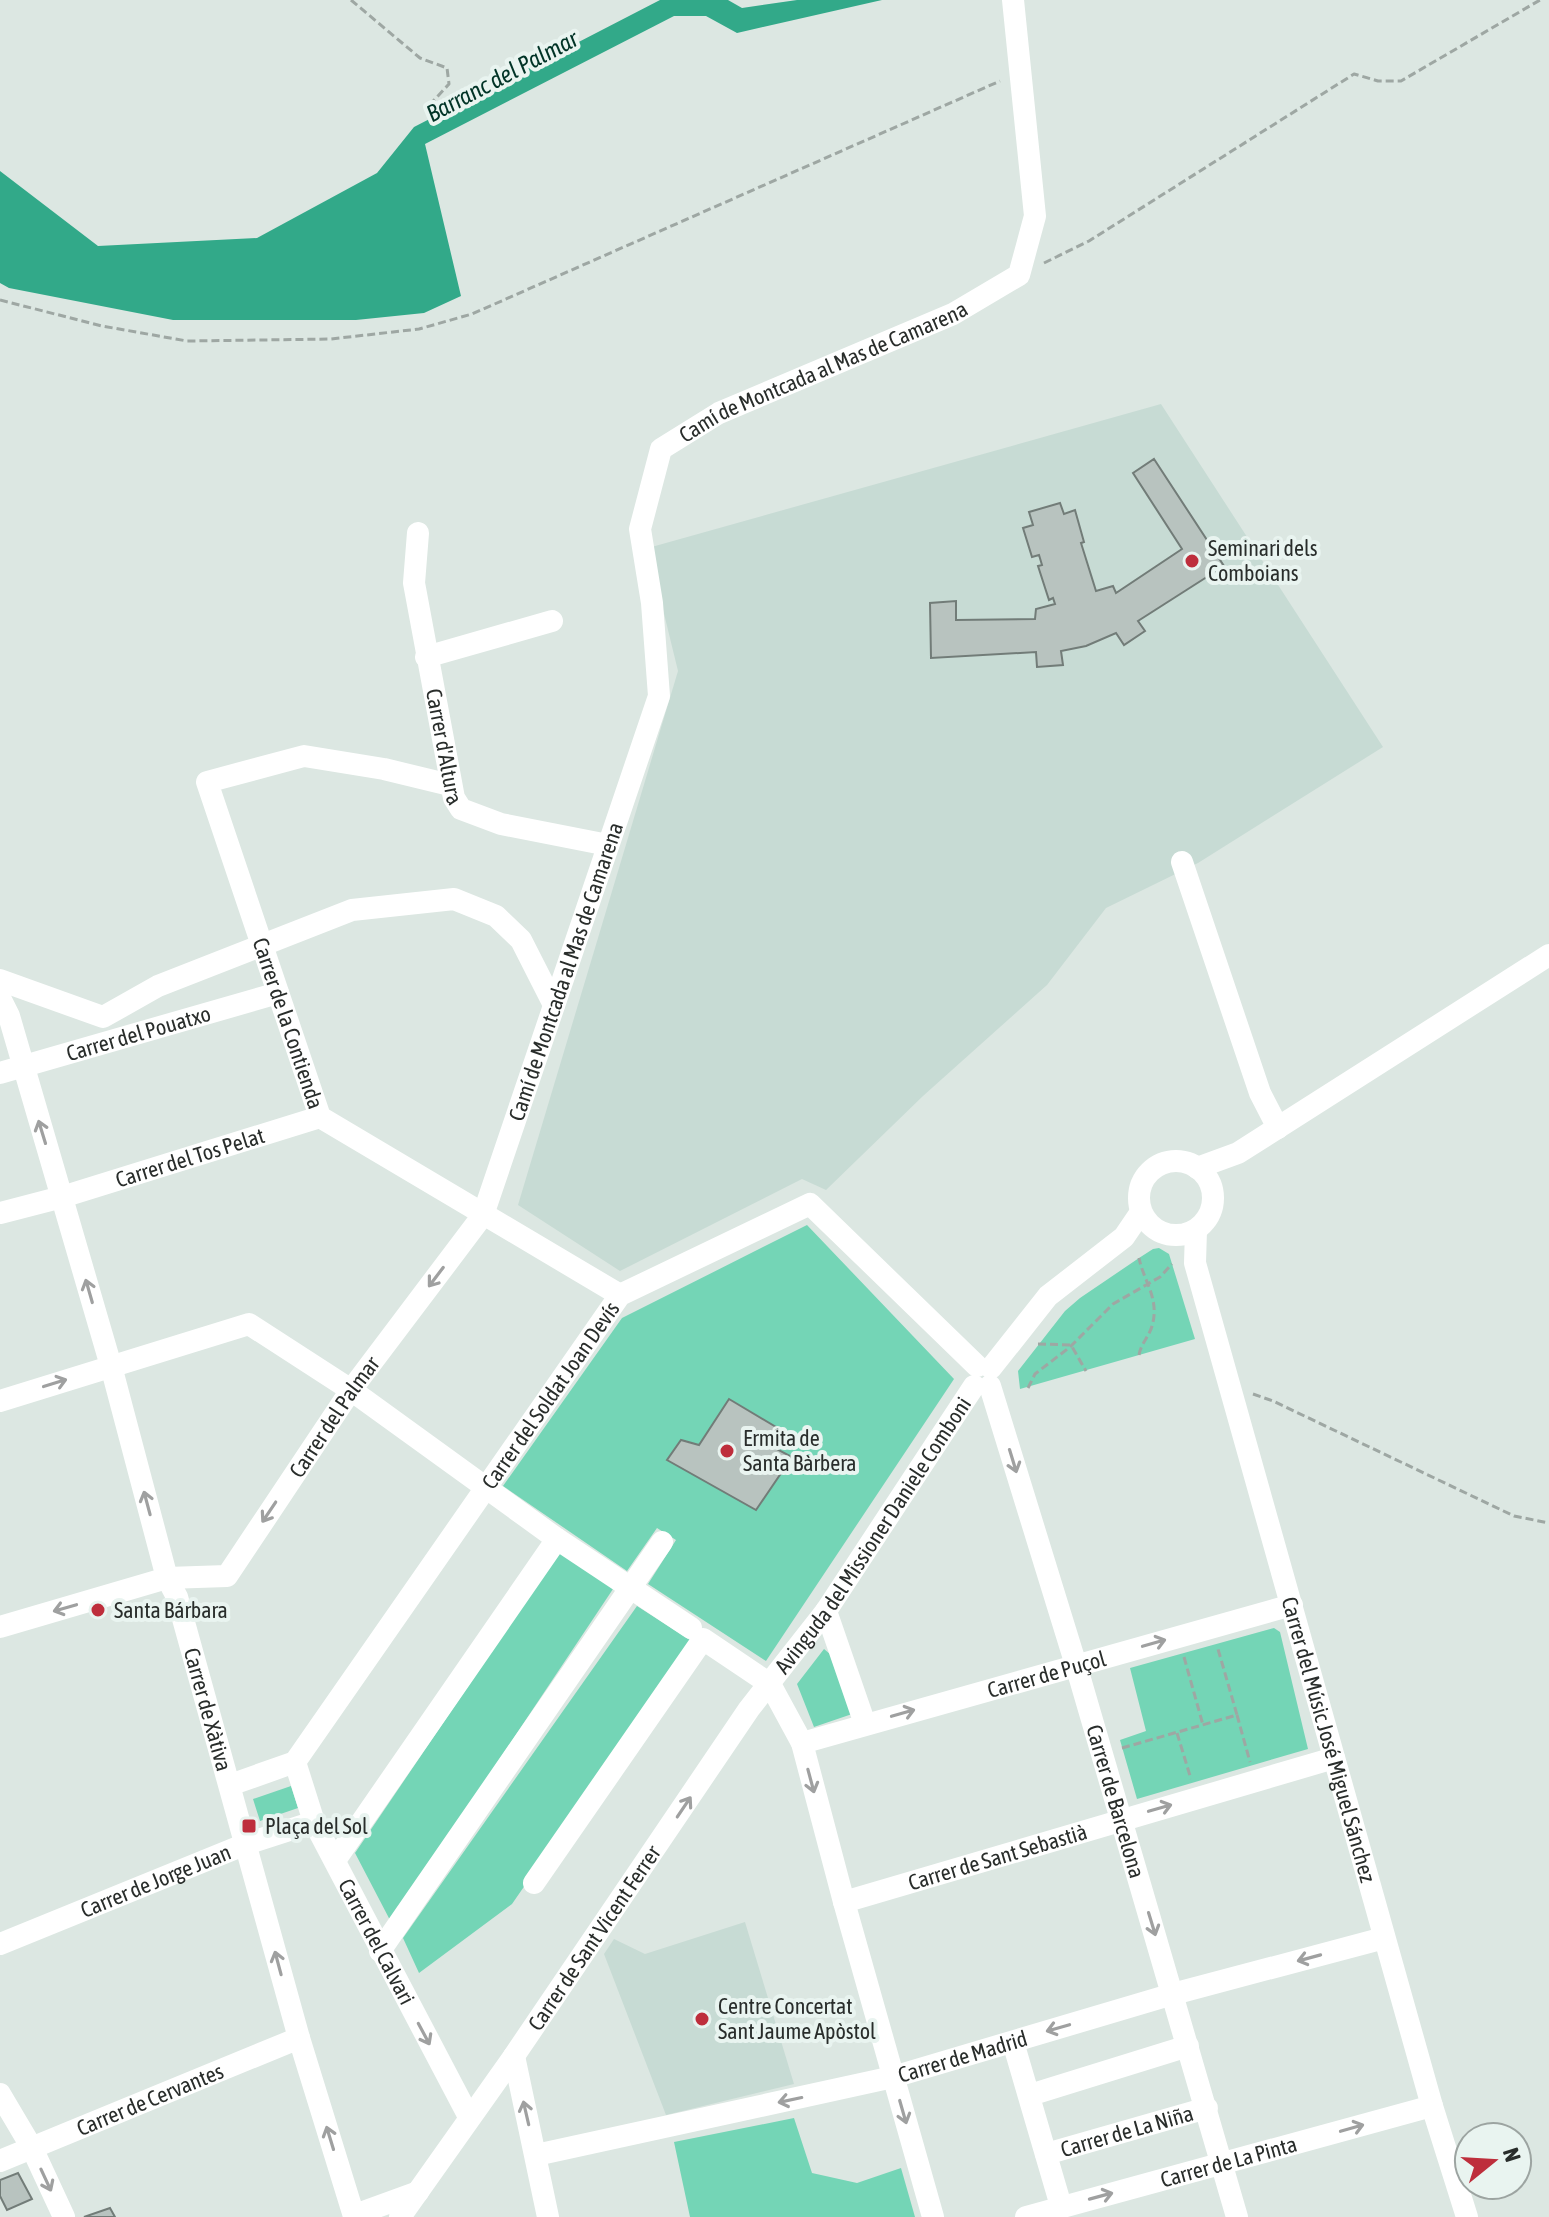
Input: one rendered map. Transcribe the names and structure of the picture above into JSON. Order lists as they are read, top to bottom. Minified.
{"streets":{"street":["Camí de Montcada al Mas de Camarena","Carrer d'Altura","Carrer de la Contienda","Carrer del Pouatxo","Carrer del Tos Pelat","Carrer del Soldat Joan Devís","Carrer del Palmar","Avinguda del Missioner Daniele Comboni","Carrer de Puçol","Carrer de Xàtiva","Carrer del Músic José Miguel Sánchez","Carrer de Barcelona","Carrer de Sant Sebastià","Carrer de Jorge Juan","Carrer de Sant Vicent Ferrer","Carrer del Calvari","Carrer de Madrid","Carrer de Cervantes","Carrer de La Niña","Carrer de La Pinta"]},"crossings":[["Camí de Montcada al Mas de Camarena","Carrer d'Altura"],["Camí de Montcada al Mas de Camarena","Carrer de la Contienda"],["Camí de Montcada al Mas de Camarena","Carrer del Palmar"],["Carrer d'Altura","Carrer de la Contienda"],["Carrer de la Contienda","Carrer del Pouatxo"],["Carrer de la Contienda","Carrer del Tos Pelat"],["Carrer de la Contienda","Carrer del Soldat Joan Devís"],["Carrer de la Contienda","Carrer del Palmar"],["Carrer del Pouatxo","Carrer de Xàtiva"],["Carrer del Tos Pelat","Carrer de Xàtiva"],["Carrer del Soldat Joan Devís","Avinguda del Missioner Daniele Comboni"],["Carrer del Soldat Joan Devís","Carrer de Barcelona"],["Carrer del Soldat Joan Devís","Carrer del Calvari"],["Carrer del Palmar","Carrer de Xàtiva"],["Avinguda del Missioner Daniele Comboni","Carrer del Músic José Miguel Sánchez"],["Avinguda del Missioner Daniele Comboni","Carrer de Barcelona"],["Avinguda del Missioner Daniele Comboni","Carrer de Sant Vicent Ferrer"],["Carrer de Puçol","Carrer del Músic José Miguel Sánchez"],["Carrer de Puçol","Carrer de Barcelona"],["Carrer de Xàtiva","Carrer de Jorge Juan"],["Carrer de Xàtiva","Carrer de Cervantes"],["Carrer del Músic José Miguel Sánchez","Carrer de Sant Sebastià"],["Carrer del Músic José Miguel Sánchez","Carrer de Madrid"],["Carrer del Músic José Miguel Sánchez","Carrer de La Pinta"],["Carrer de Barcelona","Carrer de Sant Sebastià"],["Carrer de Barcelona","Carrer de Madrid"],["Carrer de Barcelona","Carrer de La Niña"],["Carrer de Barcelona","Carrer de La Pinta"],["Carrer de Jorge Juan","Carrer del Calvari"],["Carrer de Sant Vicent Ferrer","Carrer del Calvari"]],"one_way":["Carrer del Palmar","Carrer de Puçol","Carrer de Xàtiva","Carrer de Barcelona","Carrer de Sant Sebastià","Carrer del Calvari","Carrer de Madrid"],"water":["Barranc del Palmar"],"places":{"other":["Seminari dels Comboians","Ermita de Santa Bàrbera","Santa Bárbara","Centre Concertat Sant Jaume Apòstol"],"transit":["Plaça del Sol"]},"north":"right"}
